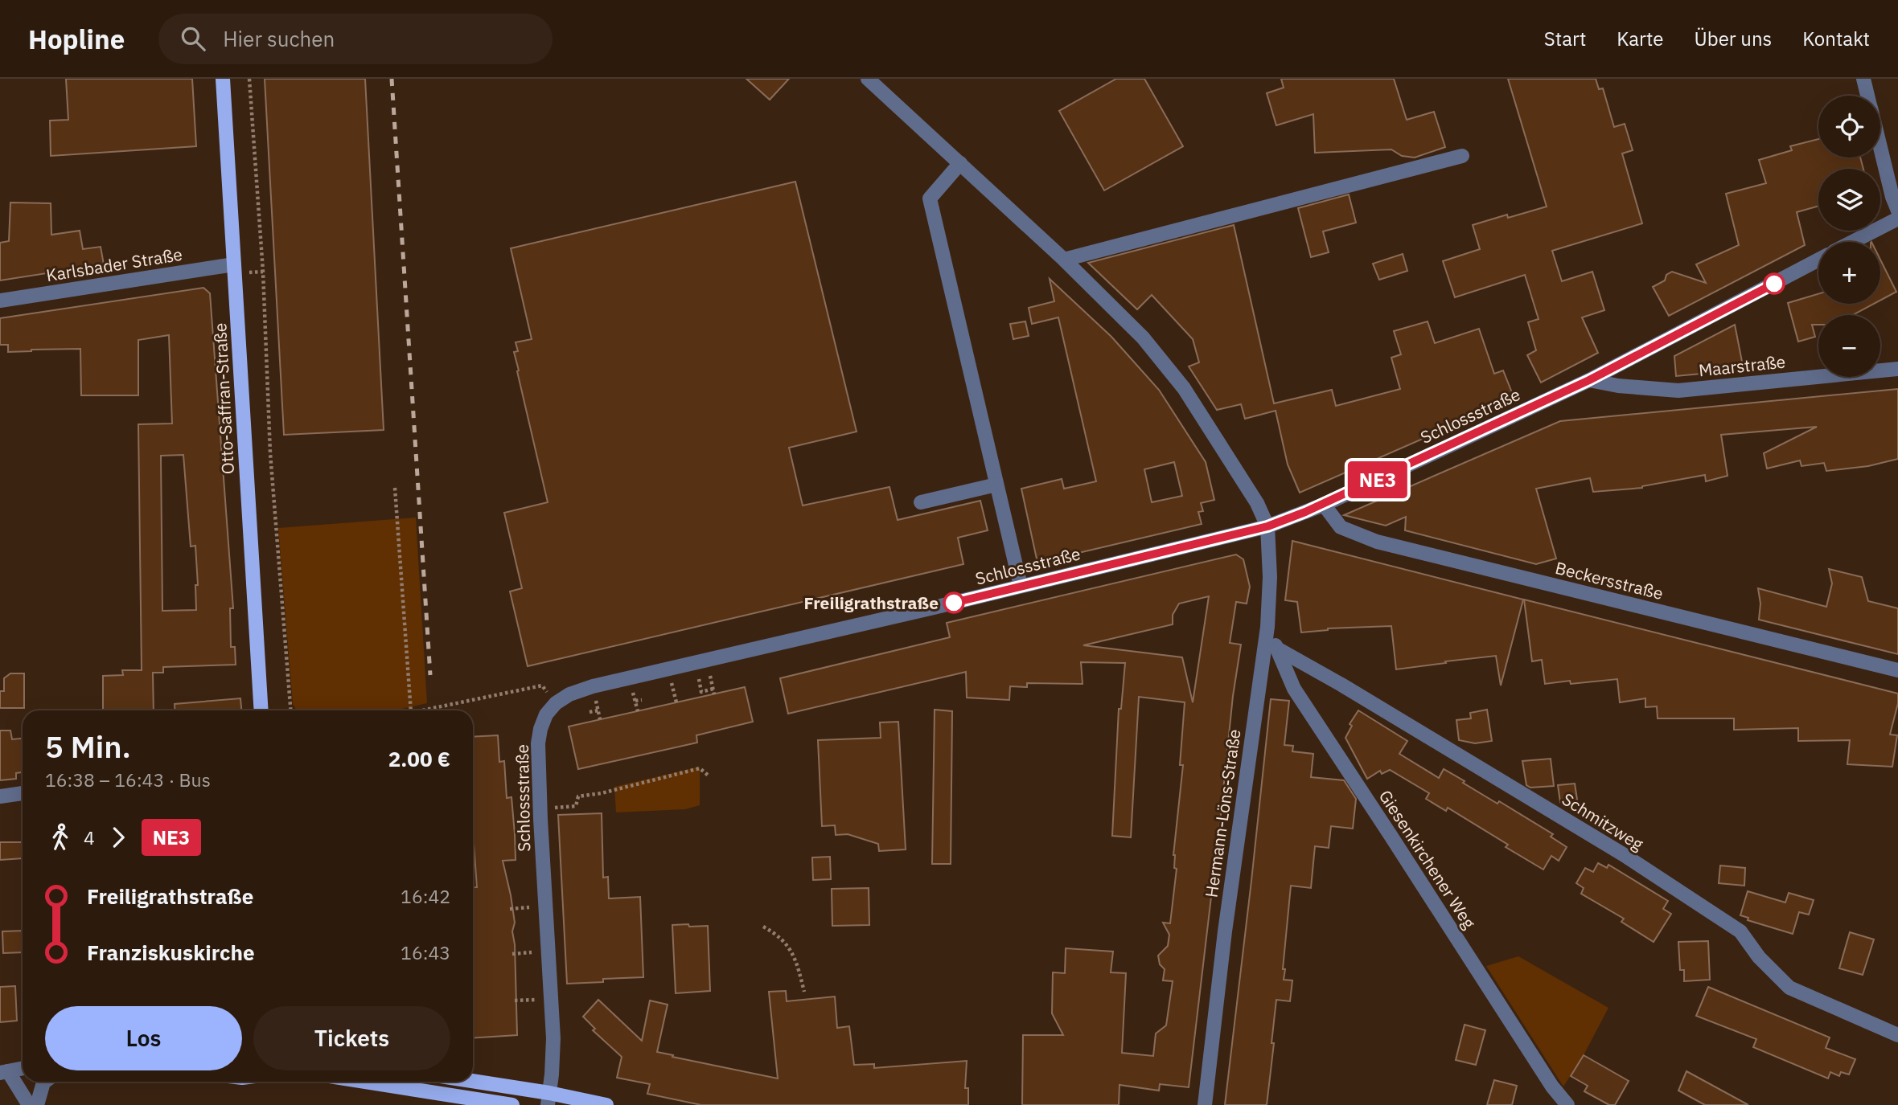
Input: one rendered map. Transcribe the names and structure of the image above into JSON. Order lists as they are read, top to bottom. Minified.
{"streets":{"main road":["Otto-Saffran-Straße"],"street":["Karlsbader Straße","Maarstraße","Schlossstraße","Beckersstraße","Hermann-Löns-Straße","Schmitzweg","Giesenkirchener Weg"]},"crossings":[["Karlsbader Straße","Otto-Saffran-Straße"],["Maarstraße","Schlossstraße"],["Schlossstraße","Beckersstraße"],["Schlossstraße","Hermann-Löns-Straße"],["Hermann-Löns-Straße","Giesenkirchener Weg"],["Schmitzweg","Giesenkirchener Weg"]],"places":["Freiligrathstraße"],"lines":["bus line NE3"],"page":{"header":"Hopline","search":"Hier suchen","nav":["Start","Karte","Über uns","Kontakt"],"on_map":"NE3","map_buttons":["+","−"],"heading":["5 Min.","16:38 – 16:43 · Bus","2.00 €"],"legs":["4","NE3"],"list":[{"name":"Freiligrathstraße","value":"16:42"},{"name":"Franziskuskirche","value":"16:43"}],"buttons":["Los","Tickets"]}}
